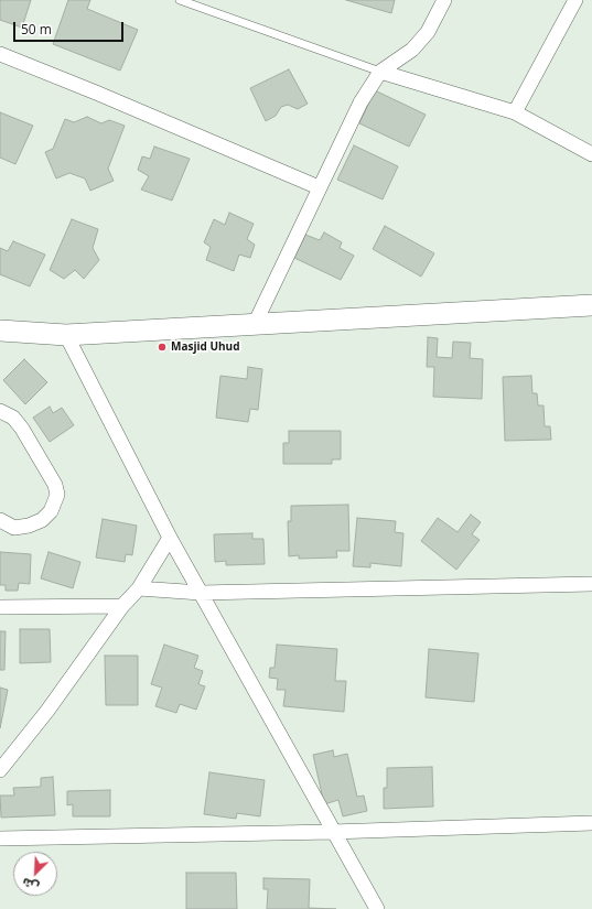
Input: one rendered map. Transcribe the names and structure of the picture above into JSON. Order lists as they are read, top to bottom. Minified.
{"places":["Masjid Uhud"],"scale_bar":"50 m","north":"bottom left"}
